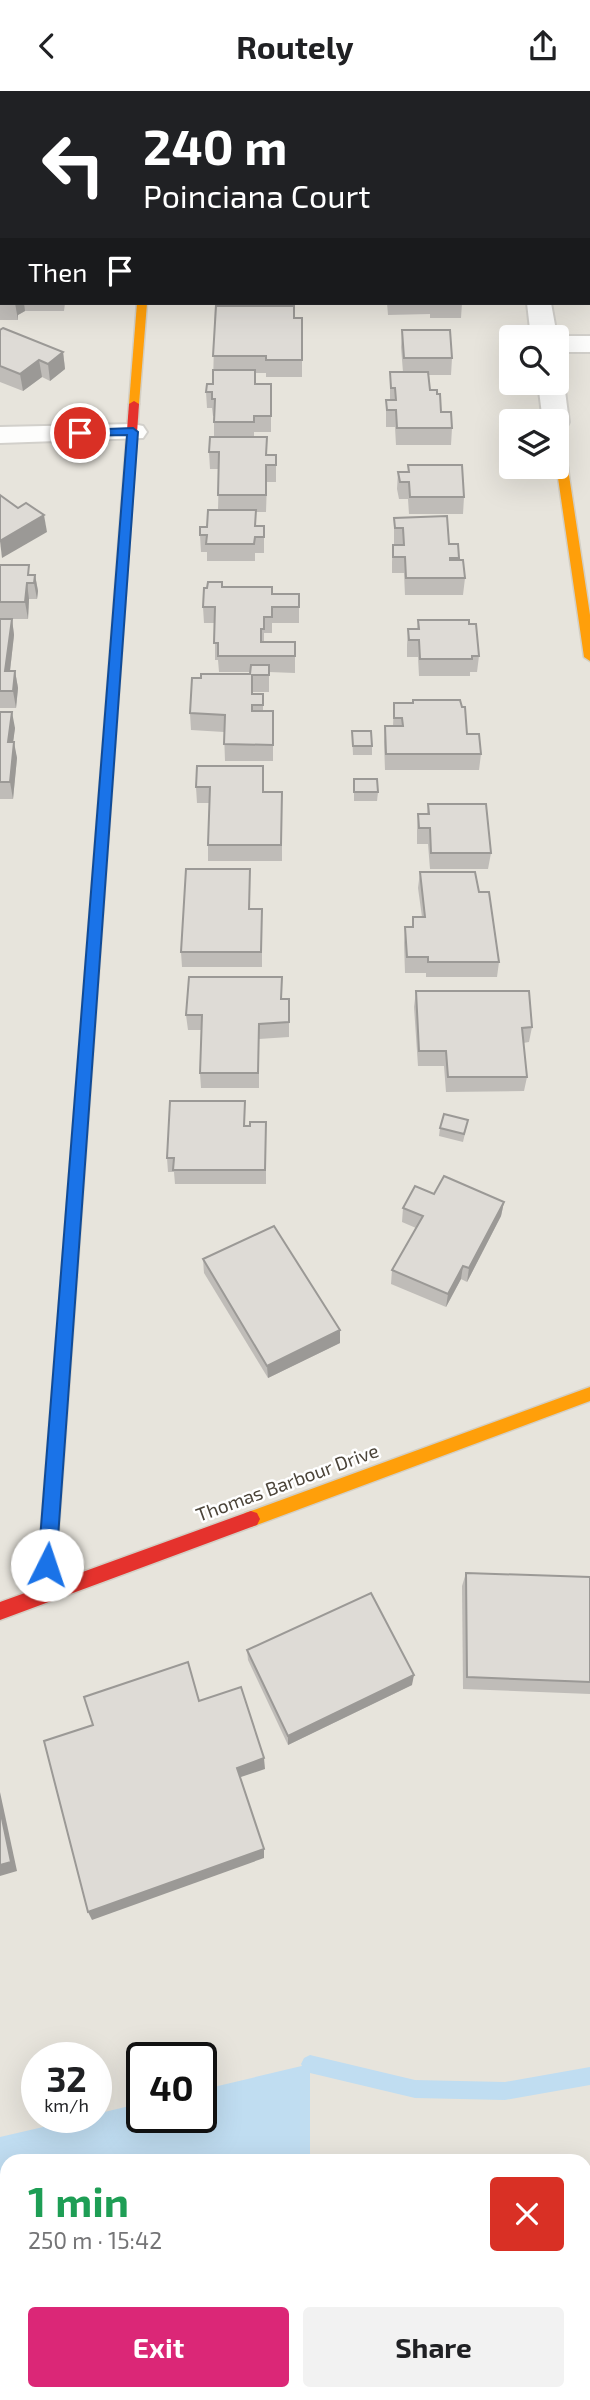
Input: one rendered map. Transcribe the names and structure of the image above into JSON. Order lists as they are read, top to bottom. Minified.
{"streets":{"street":["Thomas Barbour Drive"]},"page":{"header":"Routely","turn":["240 m","Poinciana Court"],"then":"Then","speed":"32 km/h","limit":"40","heading":["1 min","250 m · 15:42"],"buttons":["Exit","Share"]}}
